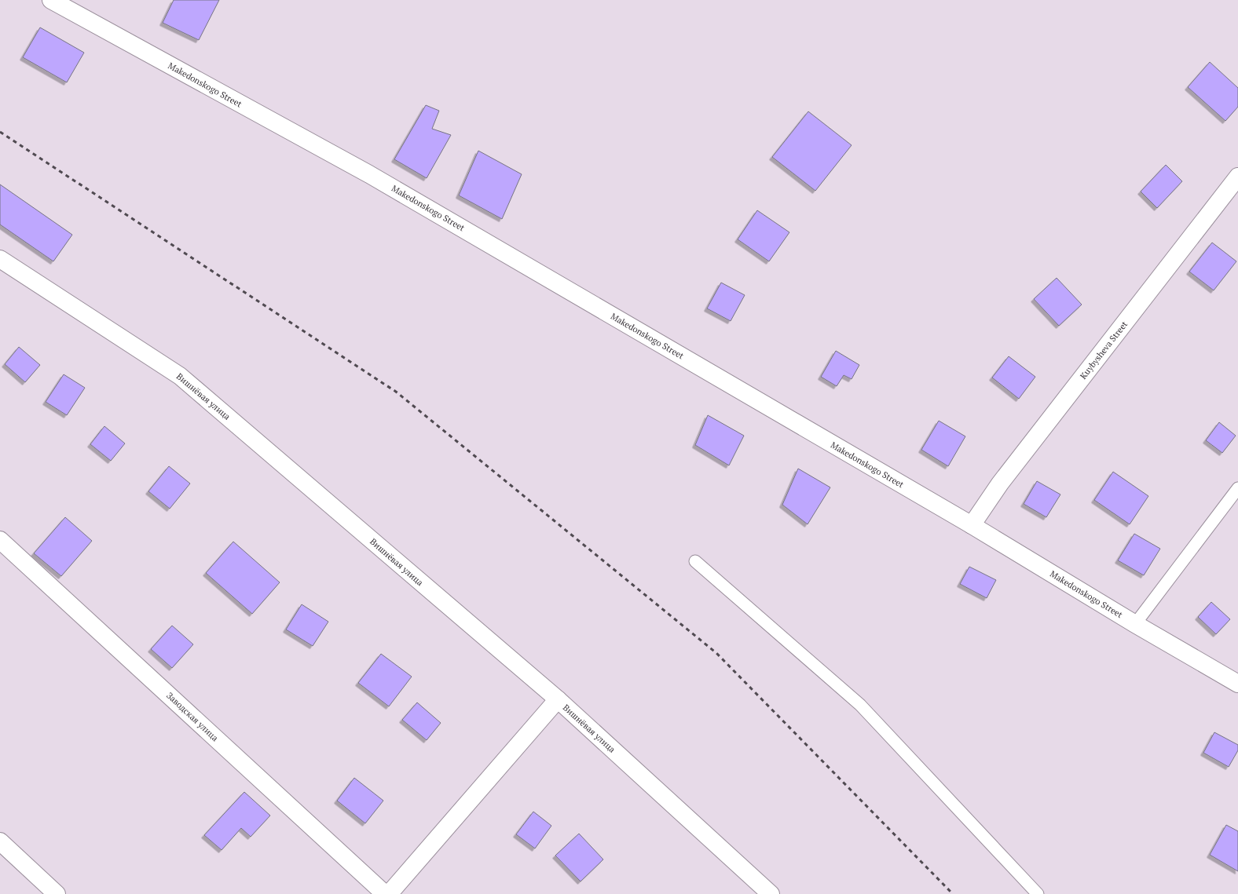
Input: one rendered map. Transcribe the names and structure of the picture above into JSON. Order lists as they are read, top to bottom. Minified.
{"streets":{"main road":["Makedonskogo Street","Kuybysheva Street","Вишнёвая улица","Заводская улица"]},"crossings":[["Makedonskogo Street","Kuybysheva Street"]]}
